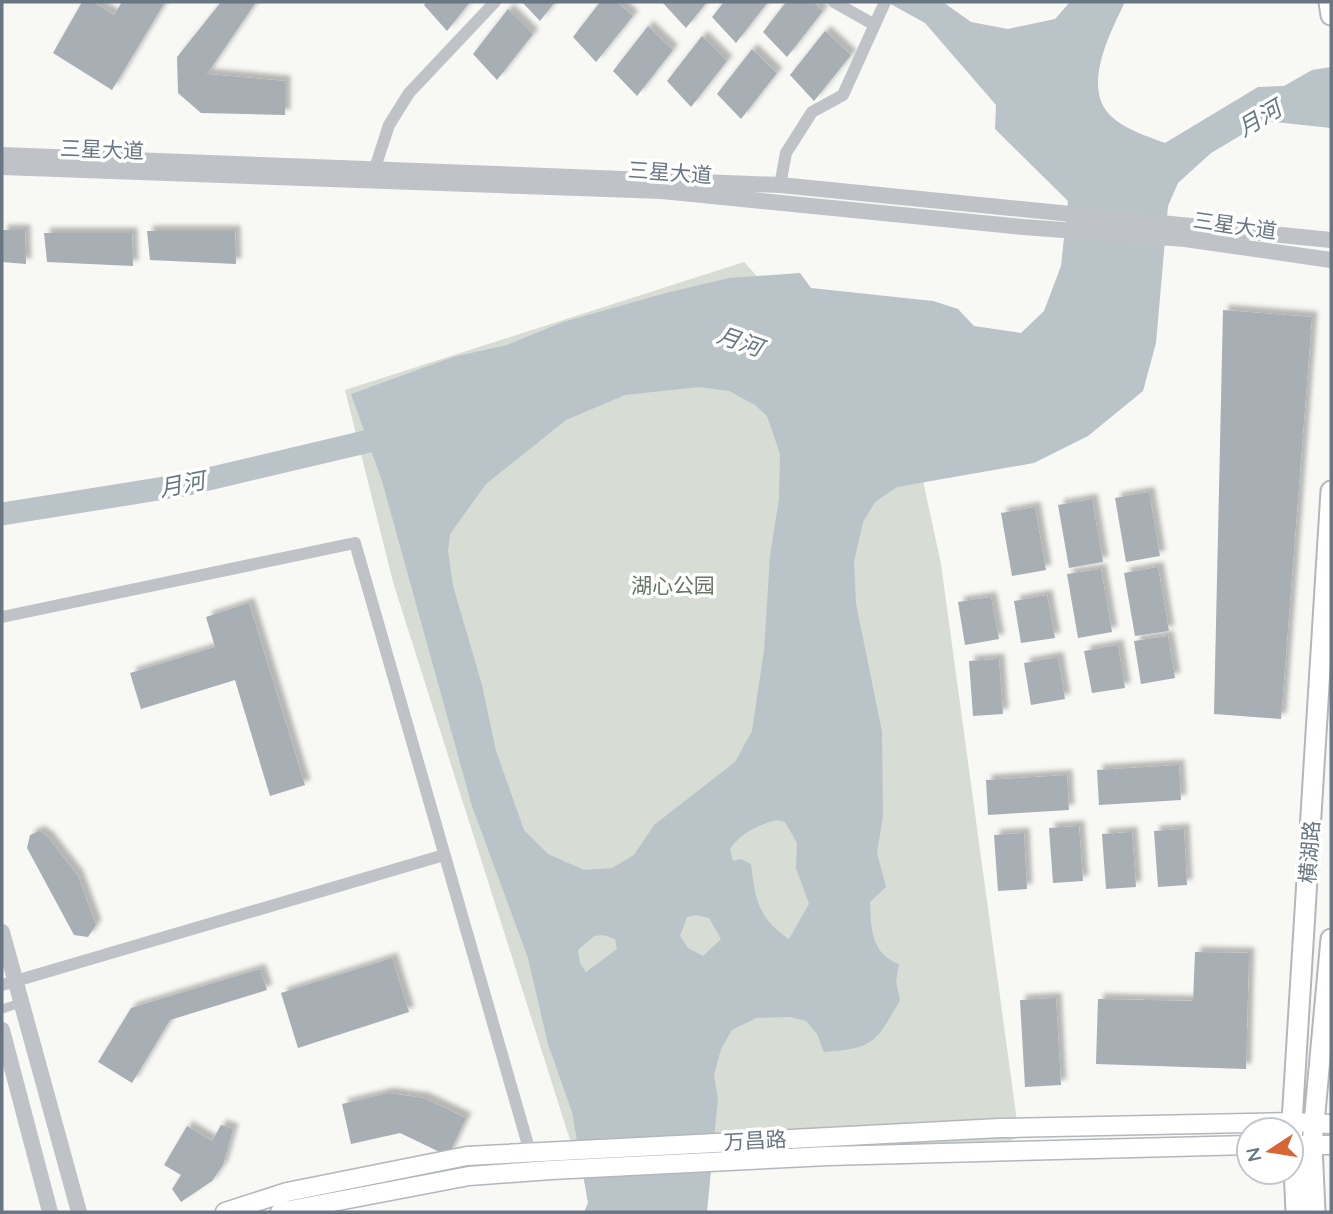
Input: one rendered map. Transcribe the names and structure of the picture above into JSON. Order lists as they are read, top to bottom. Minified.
{"streets":{"highway":["横湖路"],"main road":["万昌路"],"street":["三星大道"]},"water":["月河"],"parks":["湖心公园"],"north":"left"}
